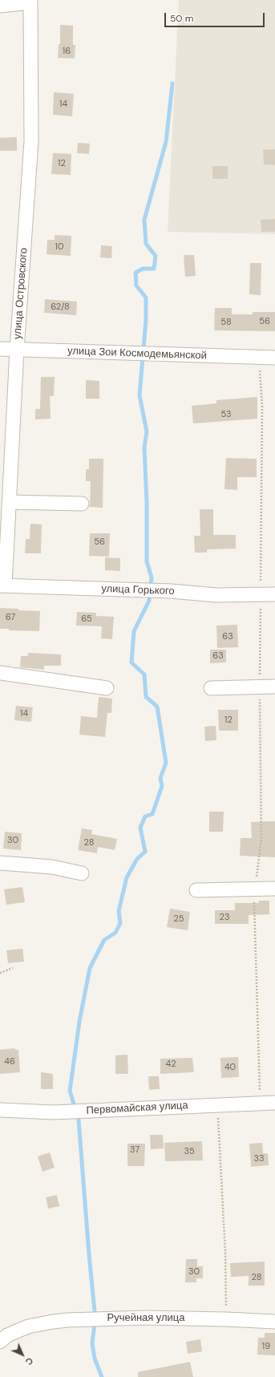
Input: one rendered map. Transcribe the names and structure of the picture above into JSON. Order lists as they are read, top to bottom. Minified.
{"streets":{"street":["улица Островского","улица Зои Космодемьянской","улица Горького","Первомайская улица","Ручейная улица"]},"crossings":[["улица Островского","улица Зои Космодемьянской"],["улица Островского","улица Горького"]],"house_numbers":["16","14","12","10","62/8","56","58","53","56","67","65","63","63","14","12","30","28","23","25","46","42","40","37","35","33","30","28","19"],"scale_bar":"50 m","north":"bottom right"}
